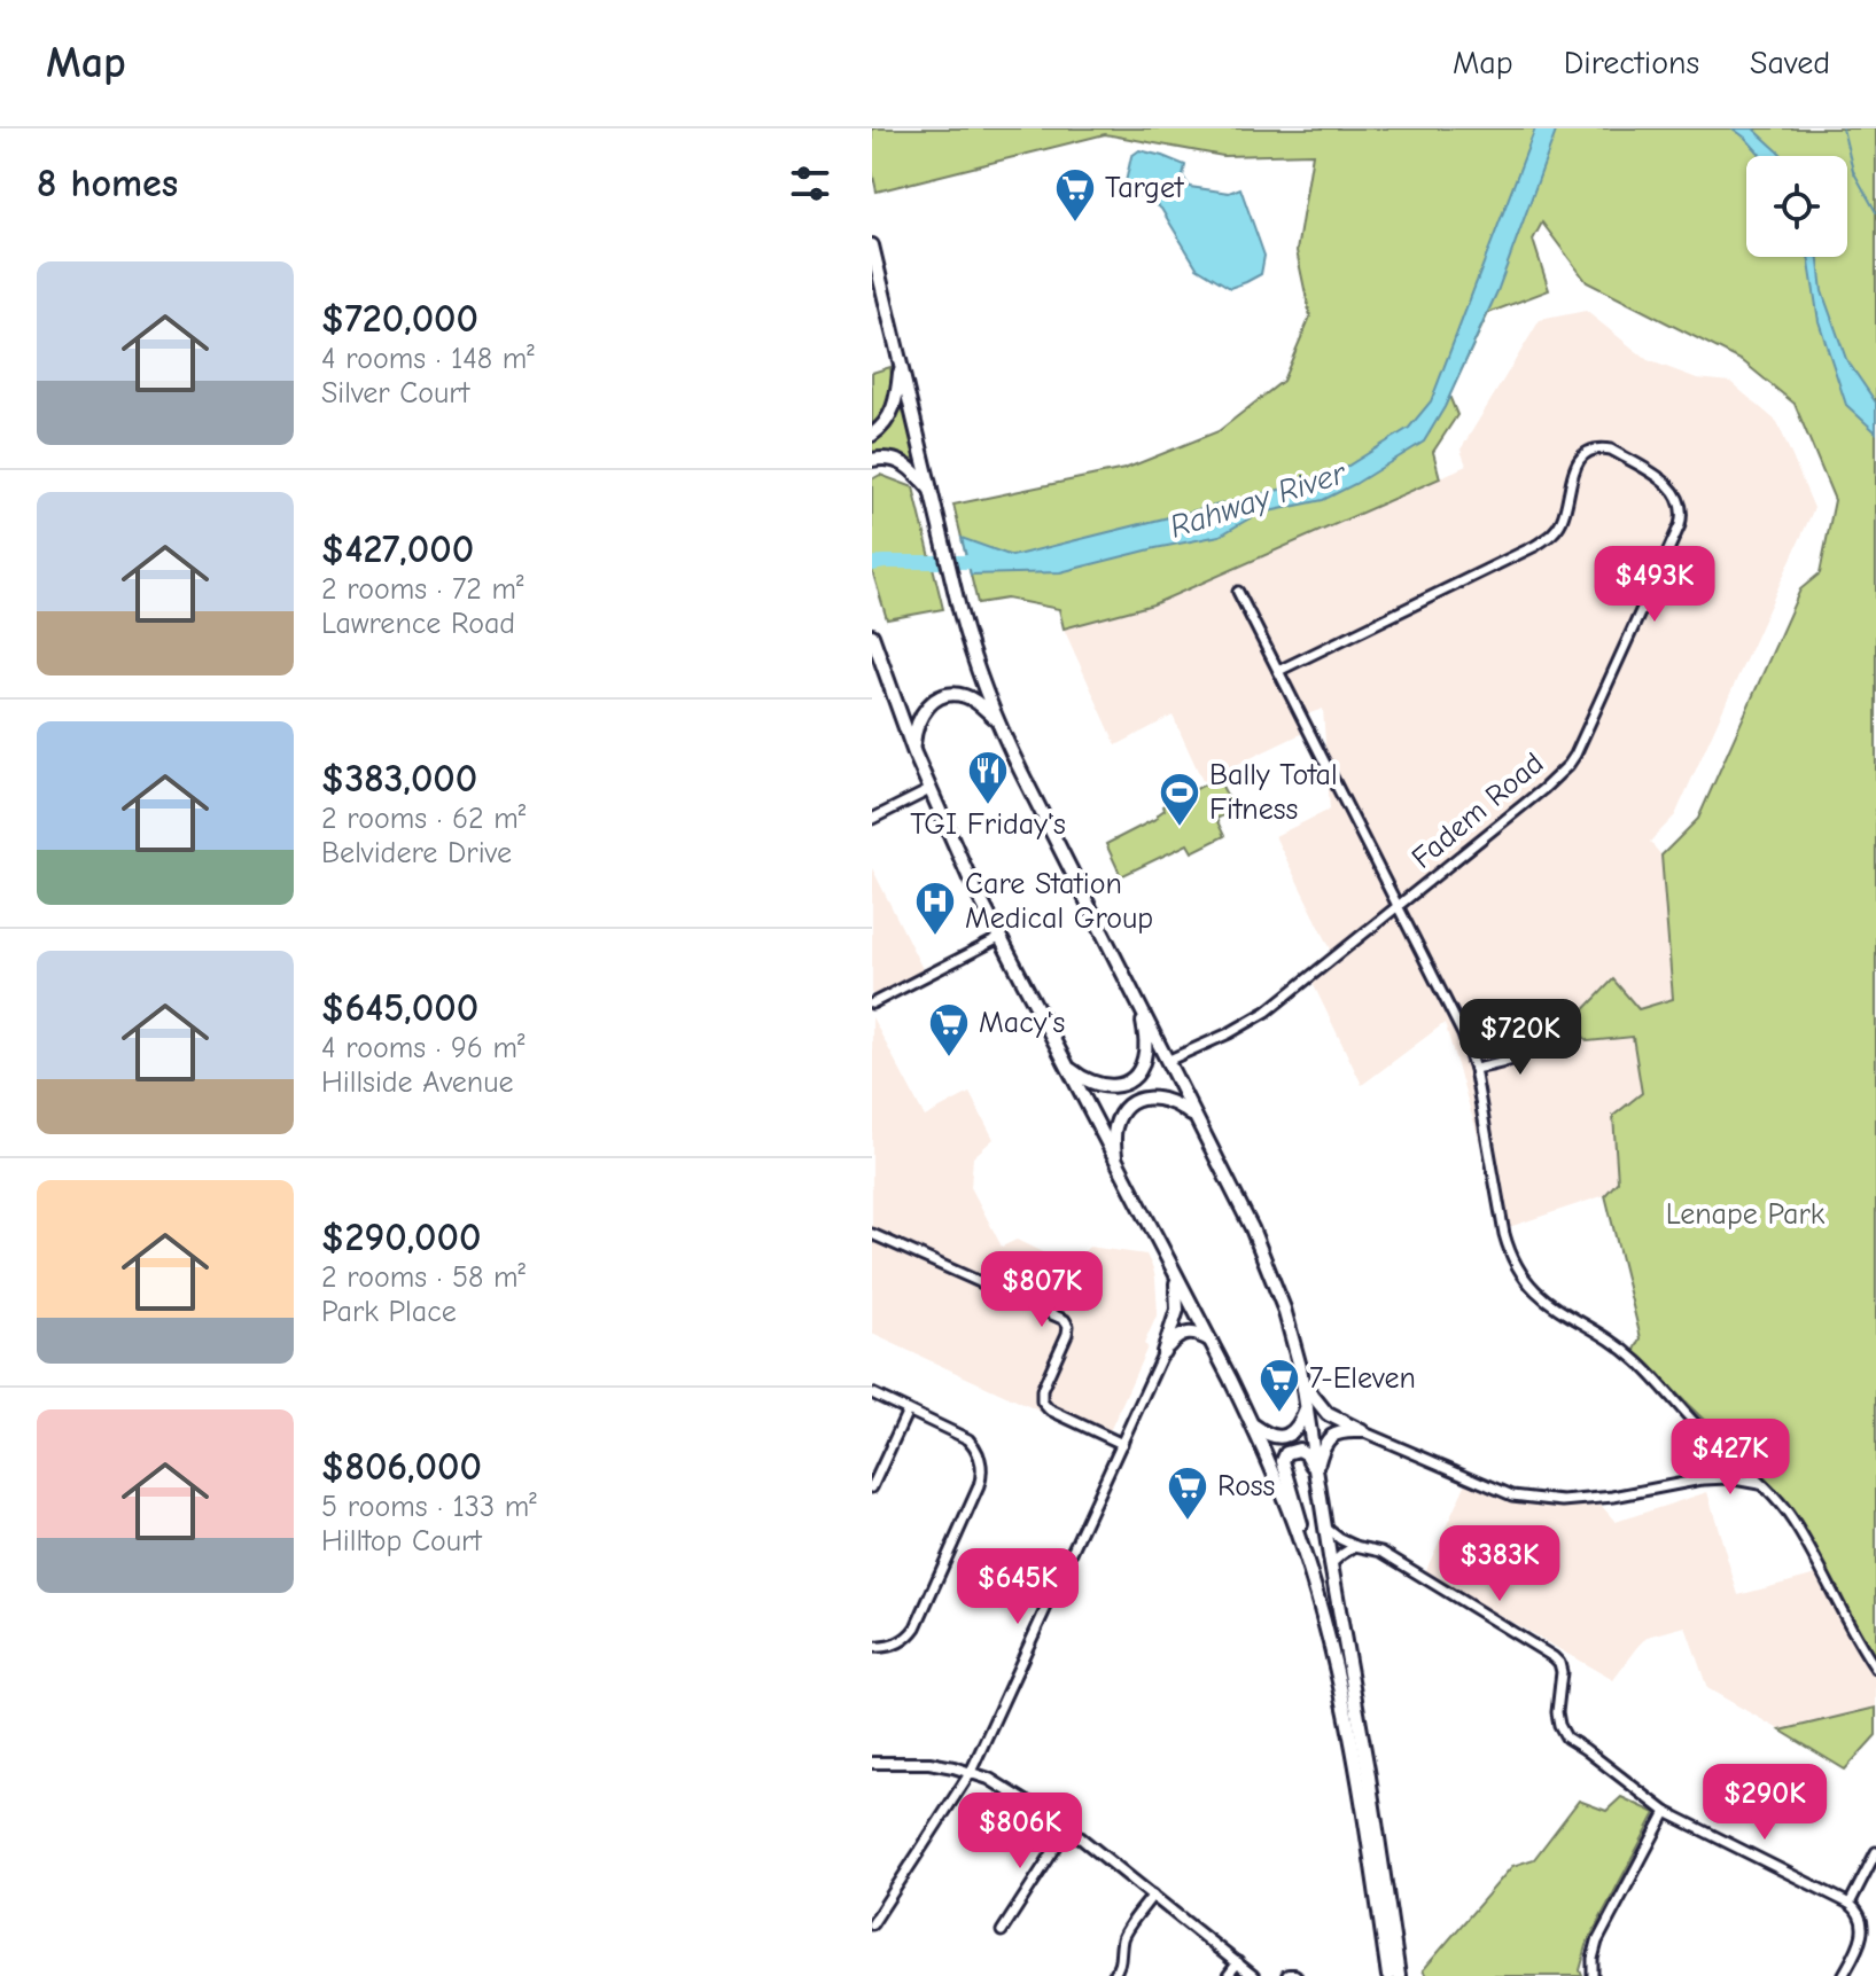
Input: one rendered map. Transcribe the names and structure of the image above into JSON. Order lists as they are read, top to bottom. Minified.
{"streets":{"street":["Fadem Road"]},"water":["Rahway River"],"parks":["Lenape Park"],"places":{"supermarket":["Target","Macy's","7-Eleven","Ross"],"restaurant":["TGI Friday's"],"sports":["Bally Total Fitness"],"hospital":["Care Station Medical Group"]},"page":{"header":"Map","nav":["Map","Directions","Saved"],"heading":"8 homes","list":[{"name":"$720,000","note":"4 rooms · 148 m² · Silver Court"},{"name":"$427,000","note":"2 rooms · 72 m² · Lawrence Road"},{"name":"$383,000","note":"2 rooms · 62 m² · Belvidere Drive"},{"name":"$645,000","note":"4 rooms · 96 m² · Hillside Avenue"},{"name":"$290,000","note":"2 rooms · 58 m² · Park Place"},{"name":"$806,000","note":"5 rooms · 133 m² · Hilltop Court"}],"price":["$493K","$720K","$807K","$427K","$383K","$645K","$290K","$806K"]}}
